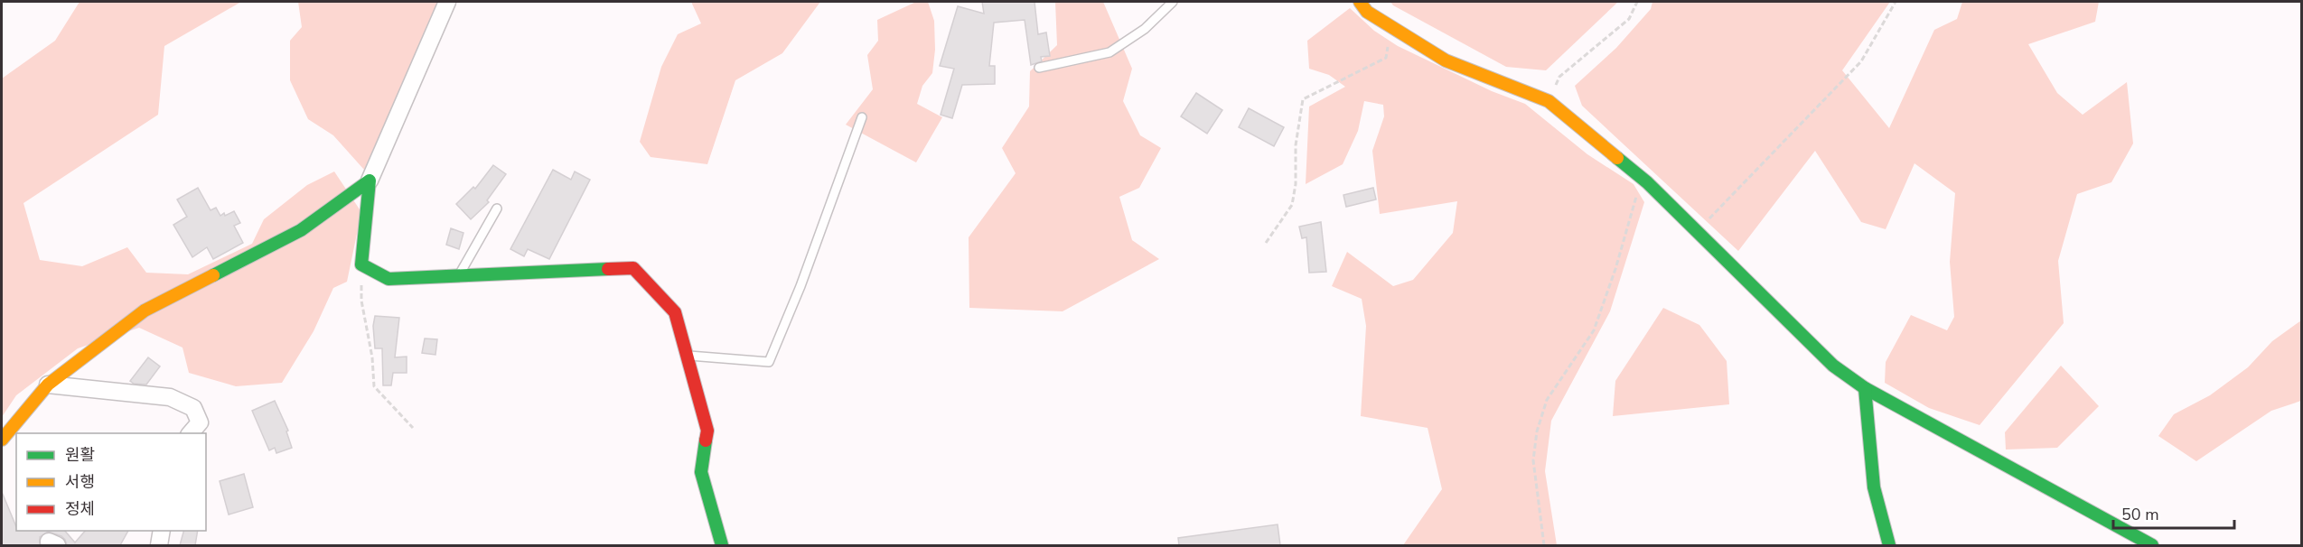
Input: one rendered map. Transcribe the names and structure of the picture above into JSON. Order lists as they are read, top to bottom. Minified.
{"legend":["원활","서행","정체"],"scale_bar":"50 m"}
